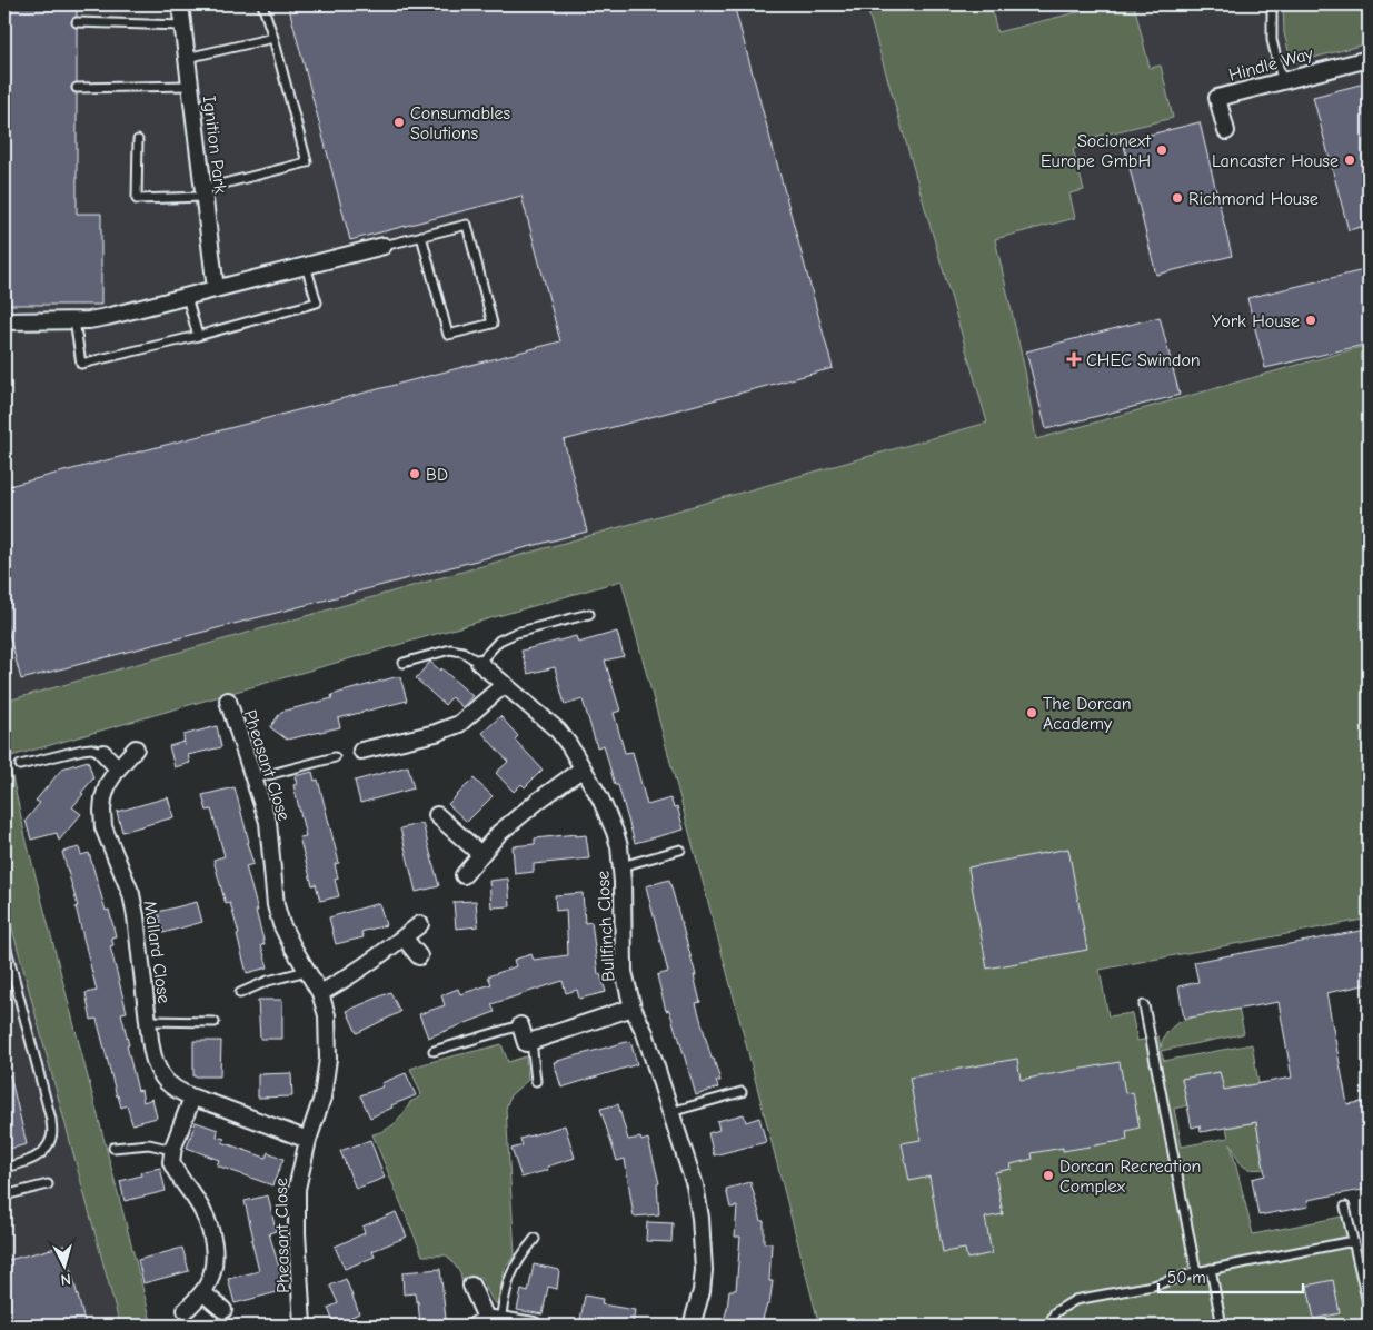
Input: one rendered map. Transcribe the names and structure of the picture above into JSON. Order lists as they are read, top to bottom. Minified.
{"streets":{"street":["Hindle Way","Ignition Park","Pheasant Close","Bullfinch Close","Mallard Close"]},"crossings":[["Pheasant Close","Mallard Close"]],"places":{"other":["Consumables Solutions","Socionext Europe GmbH","Lancaster House","Richmond House","York House","BD","The Dorcan Academy","Dorcan Recreation Complex"],"health":["CHEC Swindon"]},"scale_bar":"50 m","north":"bottom"}
